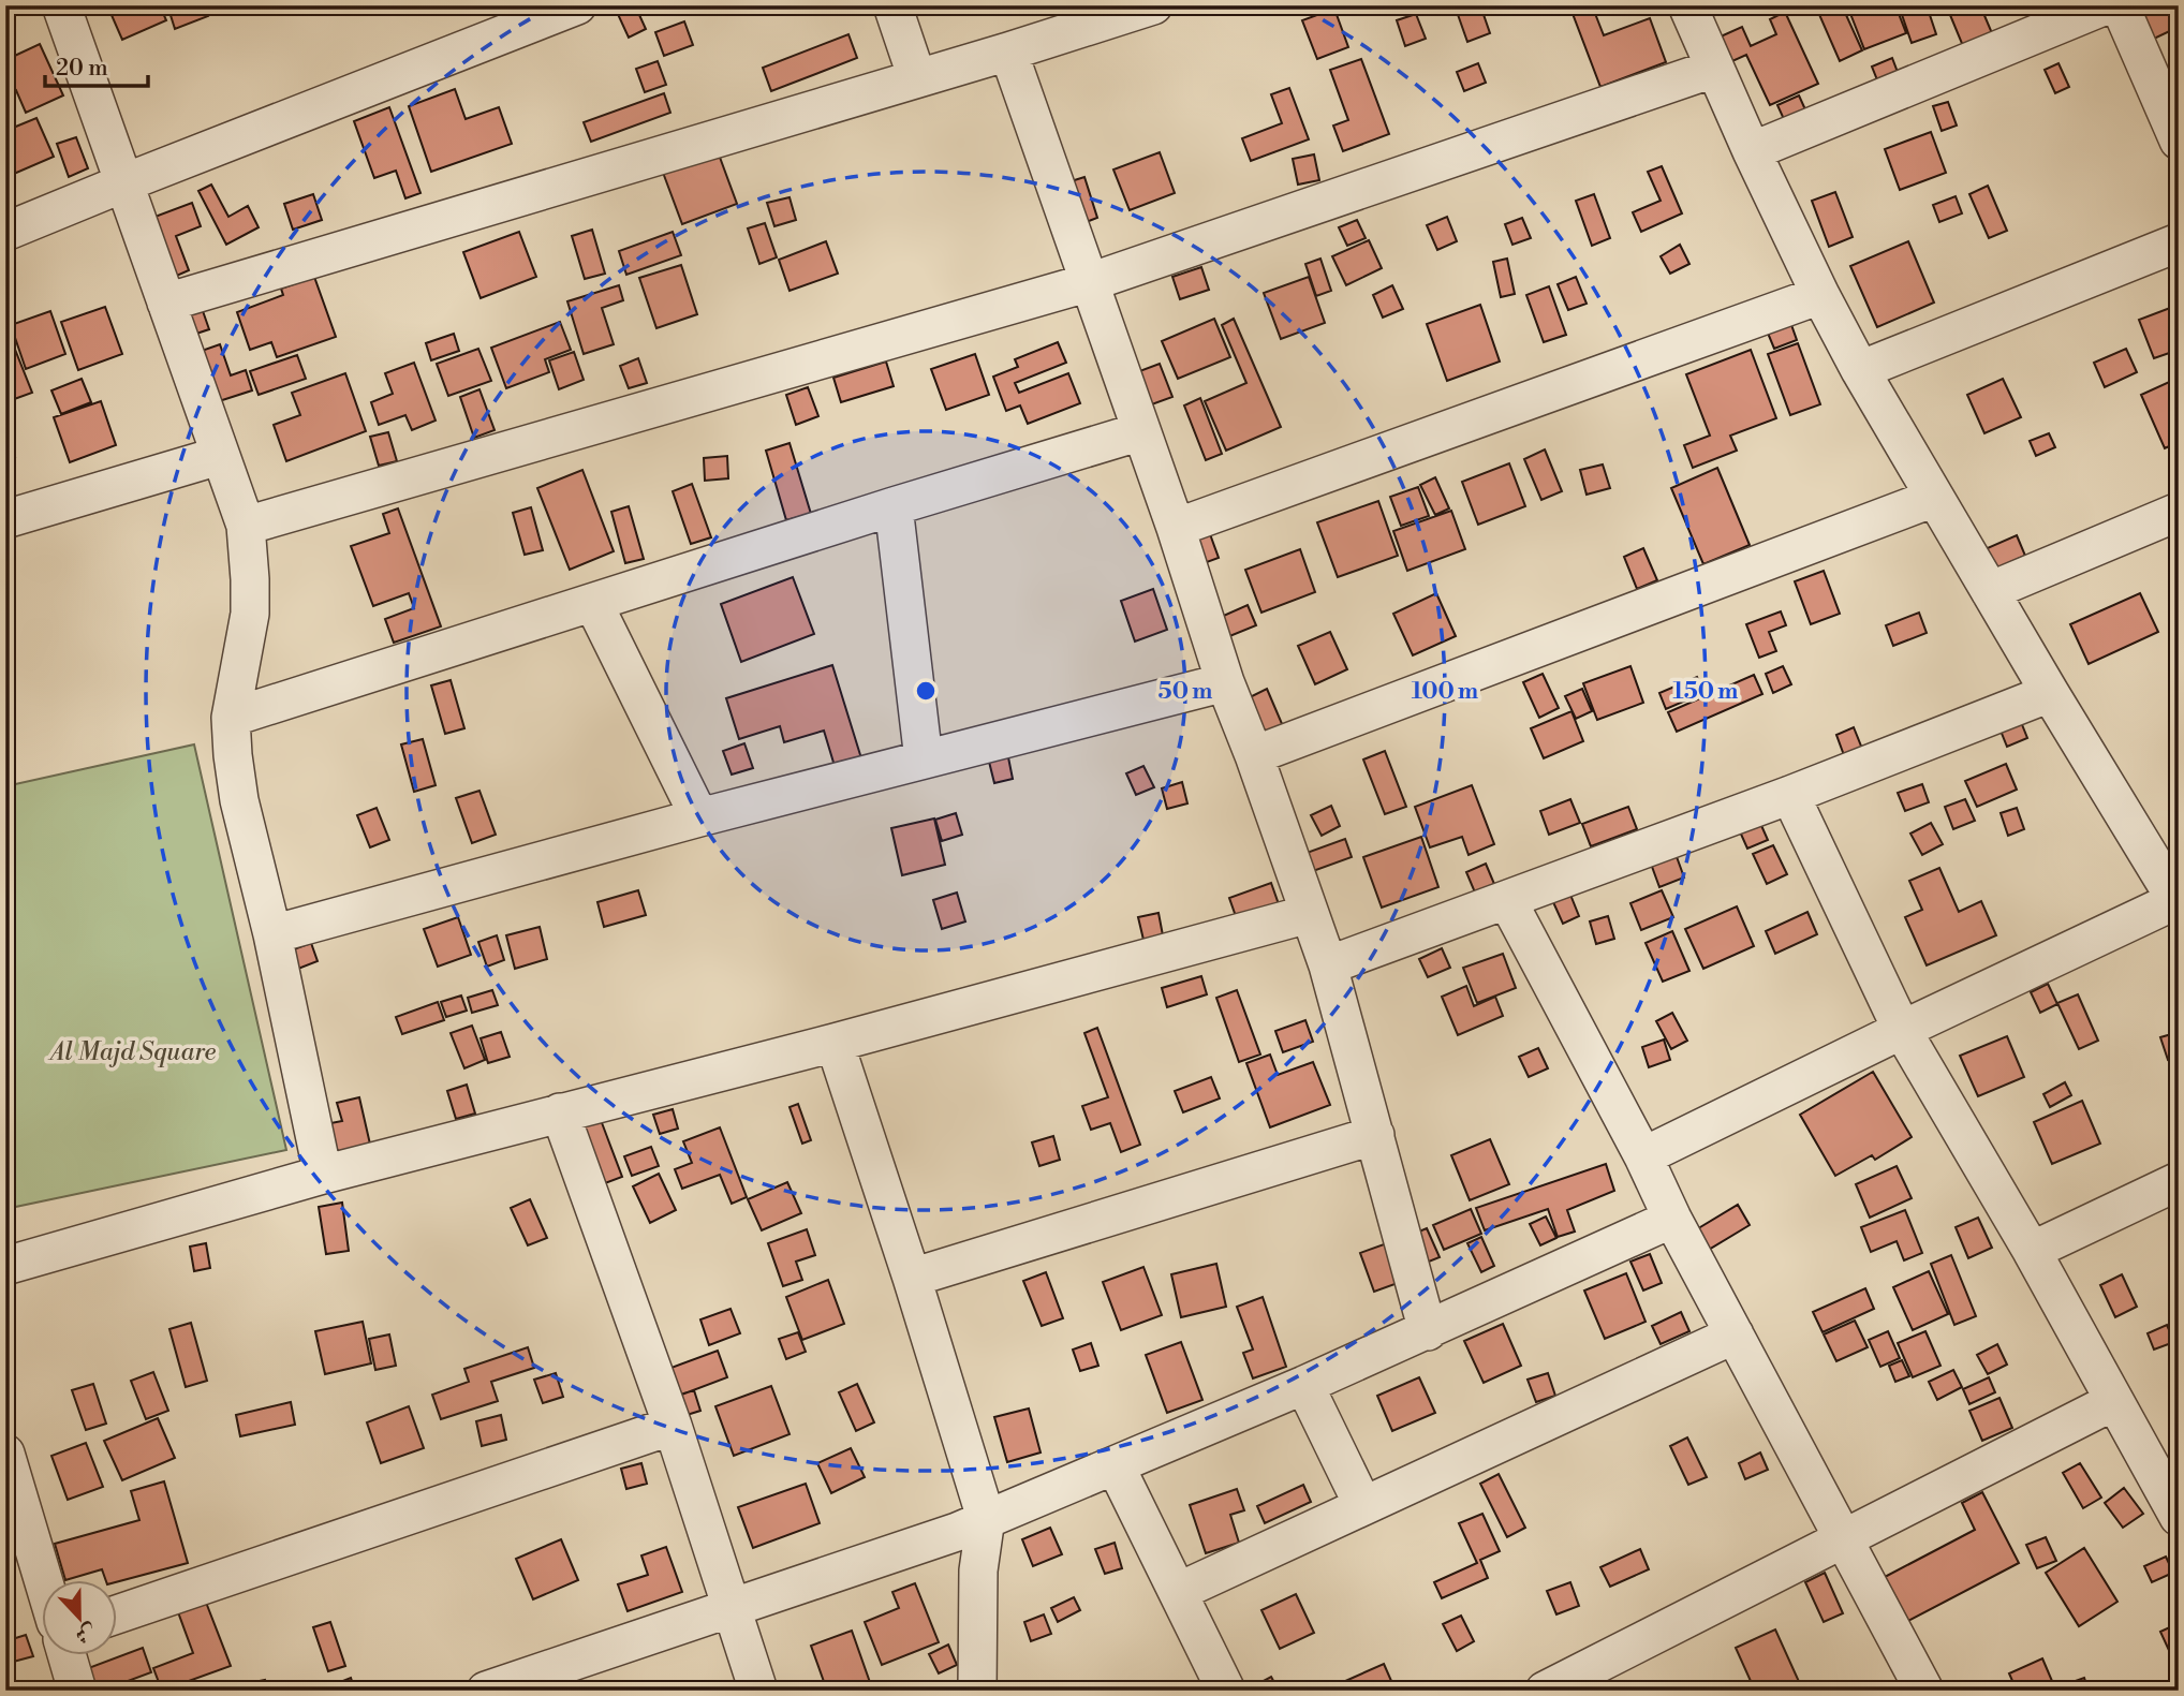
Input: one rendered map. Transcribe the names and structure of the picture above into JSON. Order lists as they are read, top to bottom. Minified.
{"parks":["Al Majd Square"],"scale_bar":"20 m","north":"bottom","rings":["50 m","100 m","150 m"]}
